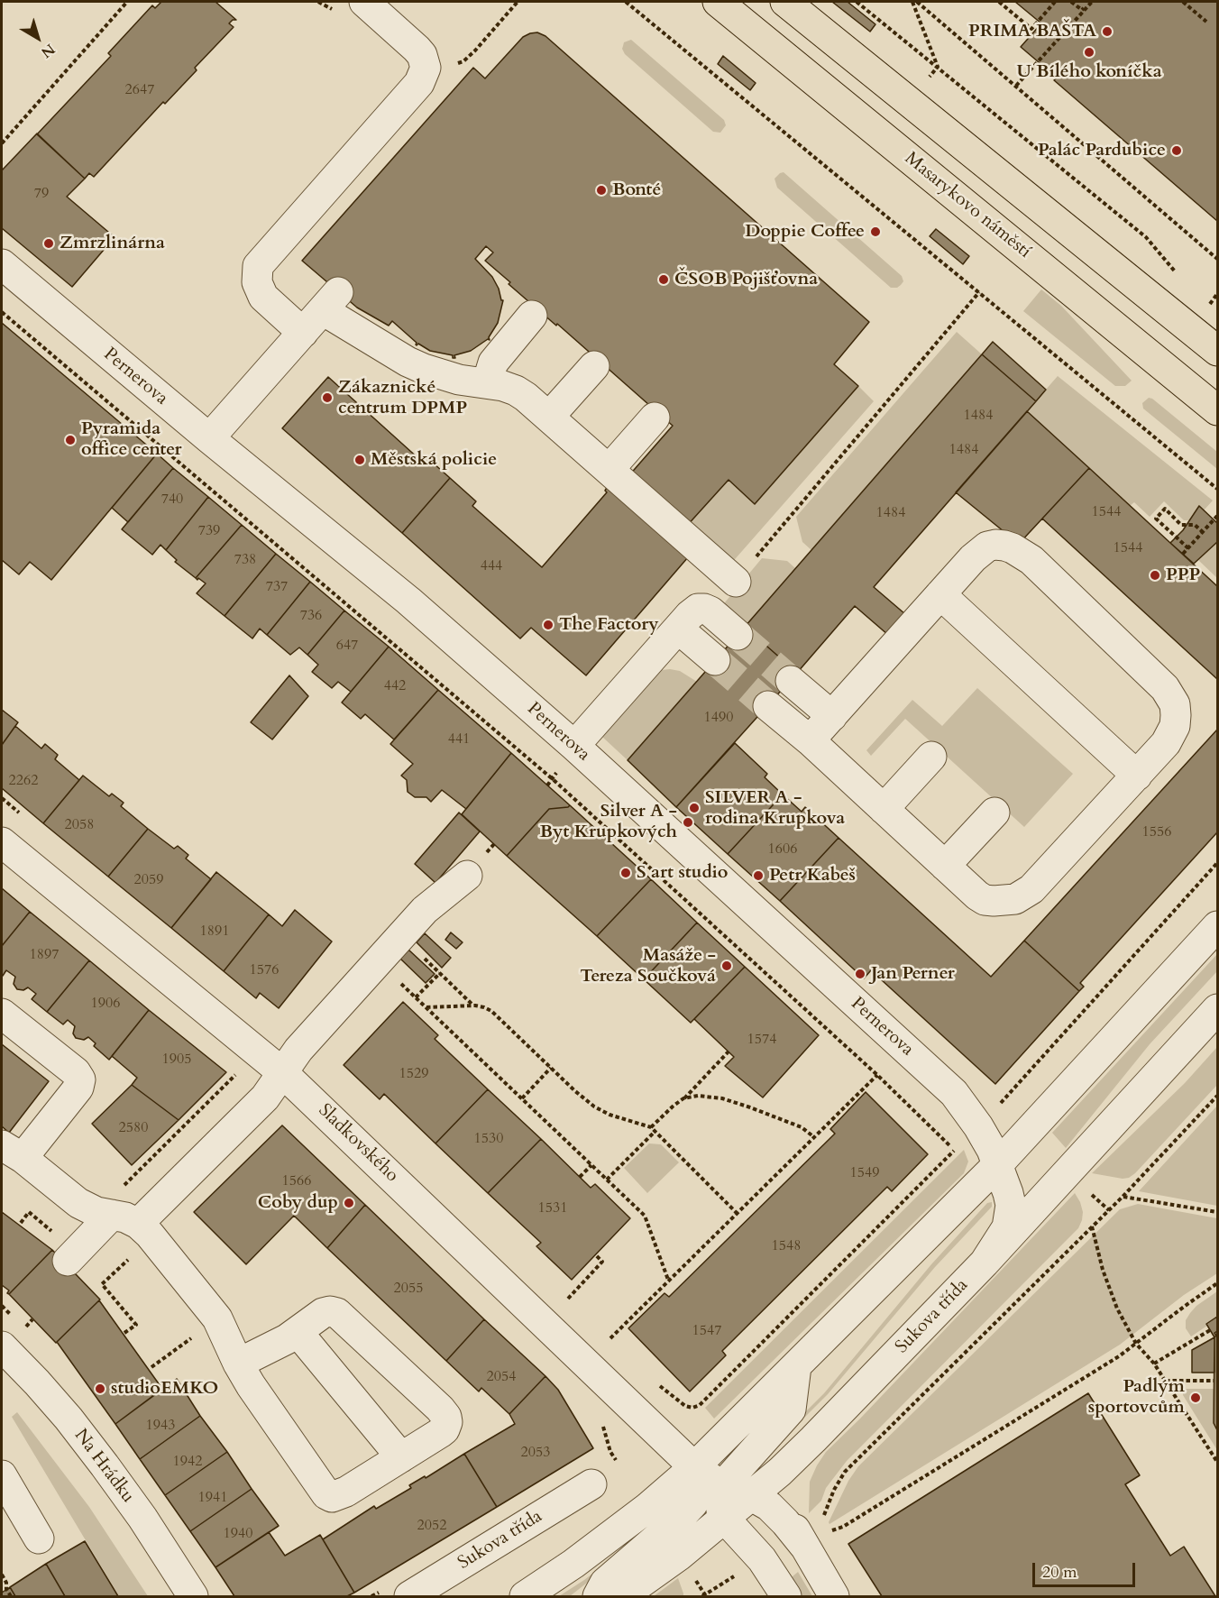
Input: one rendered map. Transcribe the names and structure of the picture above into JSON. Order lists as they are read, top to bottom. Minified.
{"streets":{"main road":["Masarykovo náměstí"],"street":["Pernerova","Sladkovského","Sukova třída","Na Hrádku"]},"crossings":[["Pernerova","Sukova třída"],["Sladkovského","Sukova třída"]],"places":["PRIMA BAŠTA","U Bílého koníčka","Palác Pardubice","Bonté","Doppie Coffee","Zmrzlinárna","ČSOB Pojišťovna","Zákaznické centrum DPMP","Pyramida office center","Městská policie","PPP","The Factory","SILVER A - rodina Krupkova","Silver A - Byt Krupkových","S art studio","Petr Kabeš","Masáže - Tereza Součková","Jan Perner","Coby dup","studioEMKO","Padlým sportovcům"],"house_numbers":["2647","79","1484","1484","740","1544","1484","739","1544","738","444","737","736","647","442","1490","441","2262","2058","1556","1606","2059","1891","1897","1576","1906","1574","1905","1529","2580","1530","1549","1566","1531","1548","2055","1547","2054","1943","2053","1942","1941","2052","1940"],"scale_bar":"20 m","north":"bottom right"}
